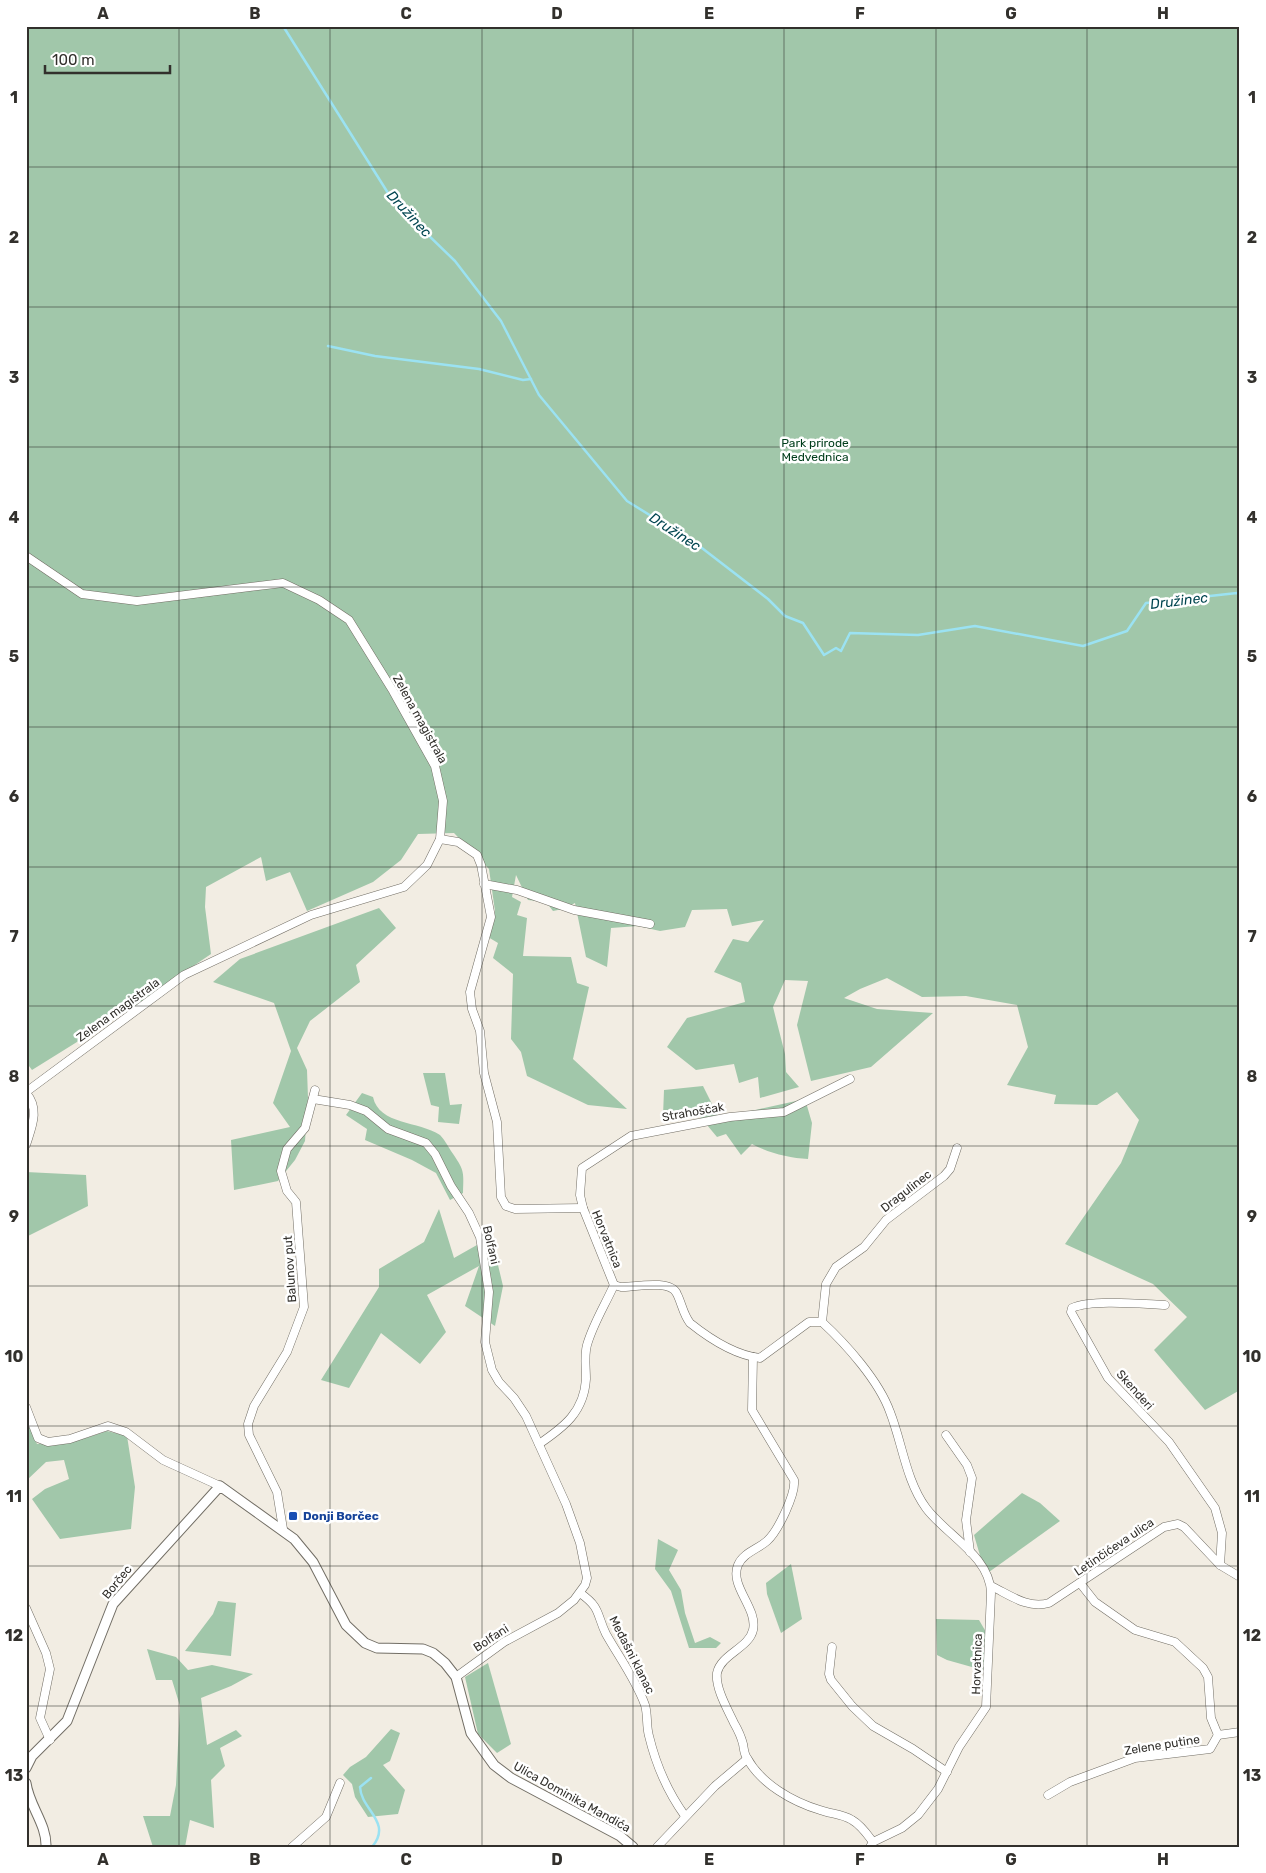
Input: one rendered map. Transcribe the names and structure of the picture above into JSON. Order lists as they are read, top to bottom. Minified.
{"streets":{"street":["Zelena magistrala","Strahoščak","Dragulinec","Horvatnica","Bolfani","Balunov put","Skenderi","Letinčićeva ulica","Borčec","Međašni klanac","Zelene putine","Ulica Dominika Mandića"]},"crossings":[["Zelena magistrala","Horvatnica"],["Strahoščak","Horvatnica"],["Horvatnica","Letinčićeva ulica"],["Bolfani","Balunov put"],["Bolfani","Međašni klanac"],["Bolfani","Ulica Dominika Mandića"],["Balunov put","Ulica Dominika Mandića"],["Skenderi","Letinčićeva ulica"],["Borčec","Ulica Dominika Mandića"]],"water":["Družinec"],"parks":["Park prirode Medvednica"],"places":{"transit":["Donji Borčec"]},"scale_bar":"100 m","grid":{"columns":["A","B","C","D","E","F","G","H"],"rows":["1","2","3","4","5","6","7","8","9","10","11","12","13"]}}
